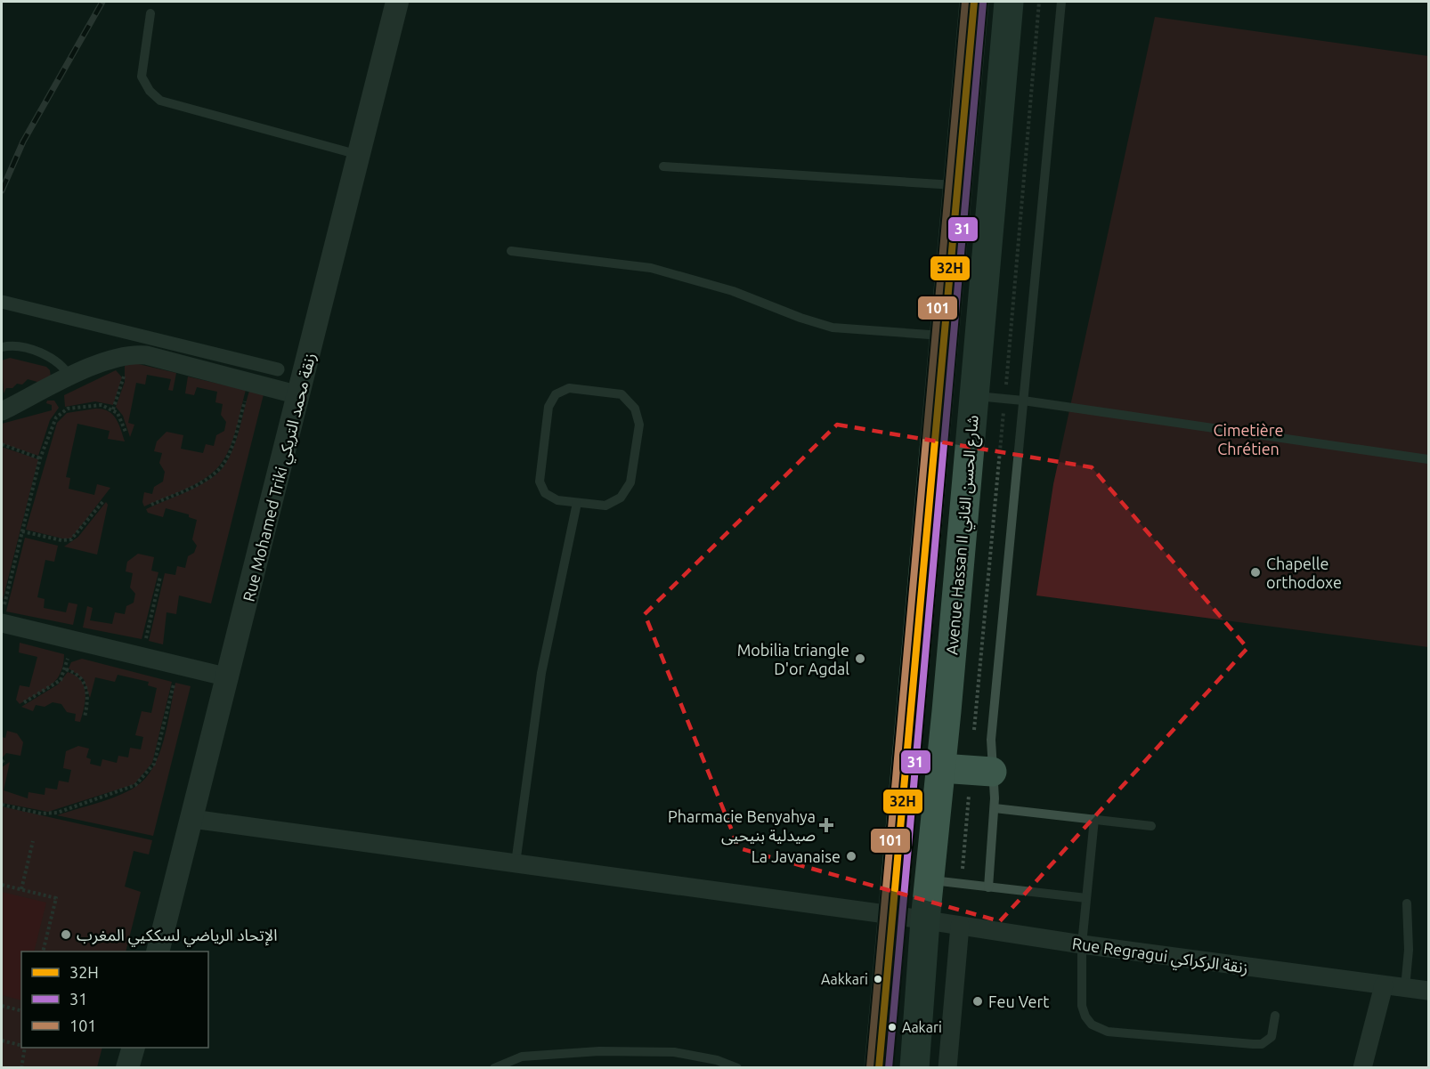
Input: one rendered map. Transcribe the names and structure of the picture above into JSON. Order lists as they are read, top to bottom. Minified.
{"streets":{"main road":["Avenue Hassan II شارع الحسن الثاني"],"street":["Rue Mohamed Triki زنقة محمد التريكي","Rue Regragui زنقة الركراكي"]},"crossings":[["Rue Mohamed Triki زنقة محمد التريكي","Rue Regragui زنقة الركراكي"],["Avenue Hassan II شارع الحسن الثاني","Rue Regragui زنقة الركراكي"]],"parks":["Cimetière Chrétien"],"places":{"other":["Chapelle orthodoxe","Mobilia triangle D'or Agdal","La Javanaise","الإتحاد الرياضي لسككيي المغرب","Aakkari","Feu Vert","Aakari"],"health":["Pharmacie Benyahya صيدلية بنيحيى"]},"lines":["transit line 32H","transit line 101","transit line 31"],"legend":["32H","31","101"]}
